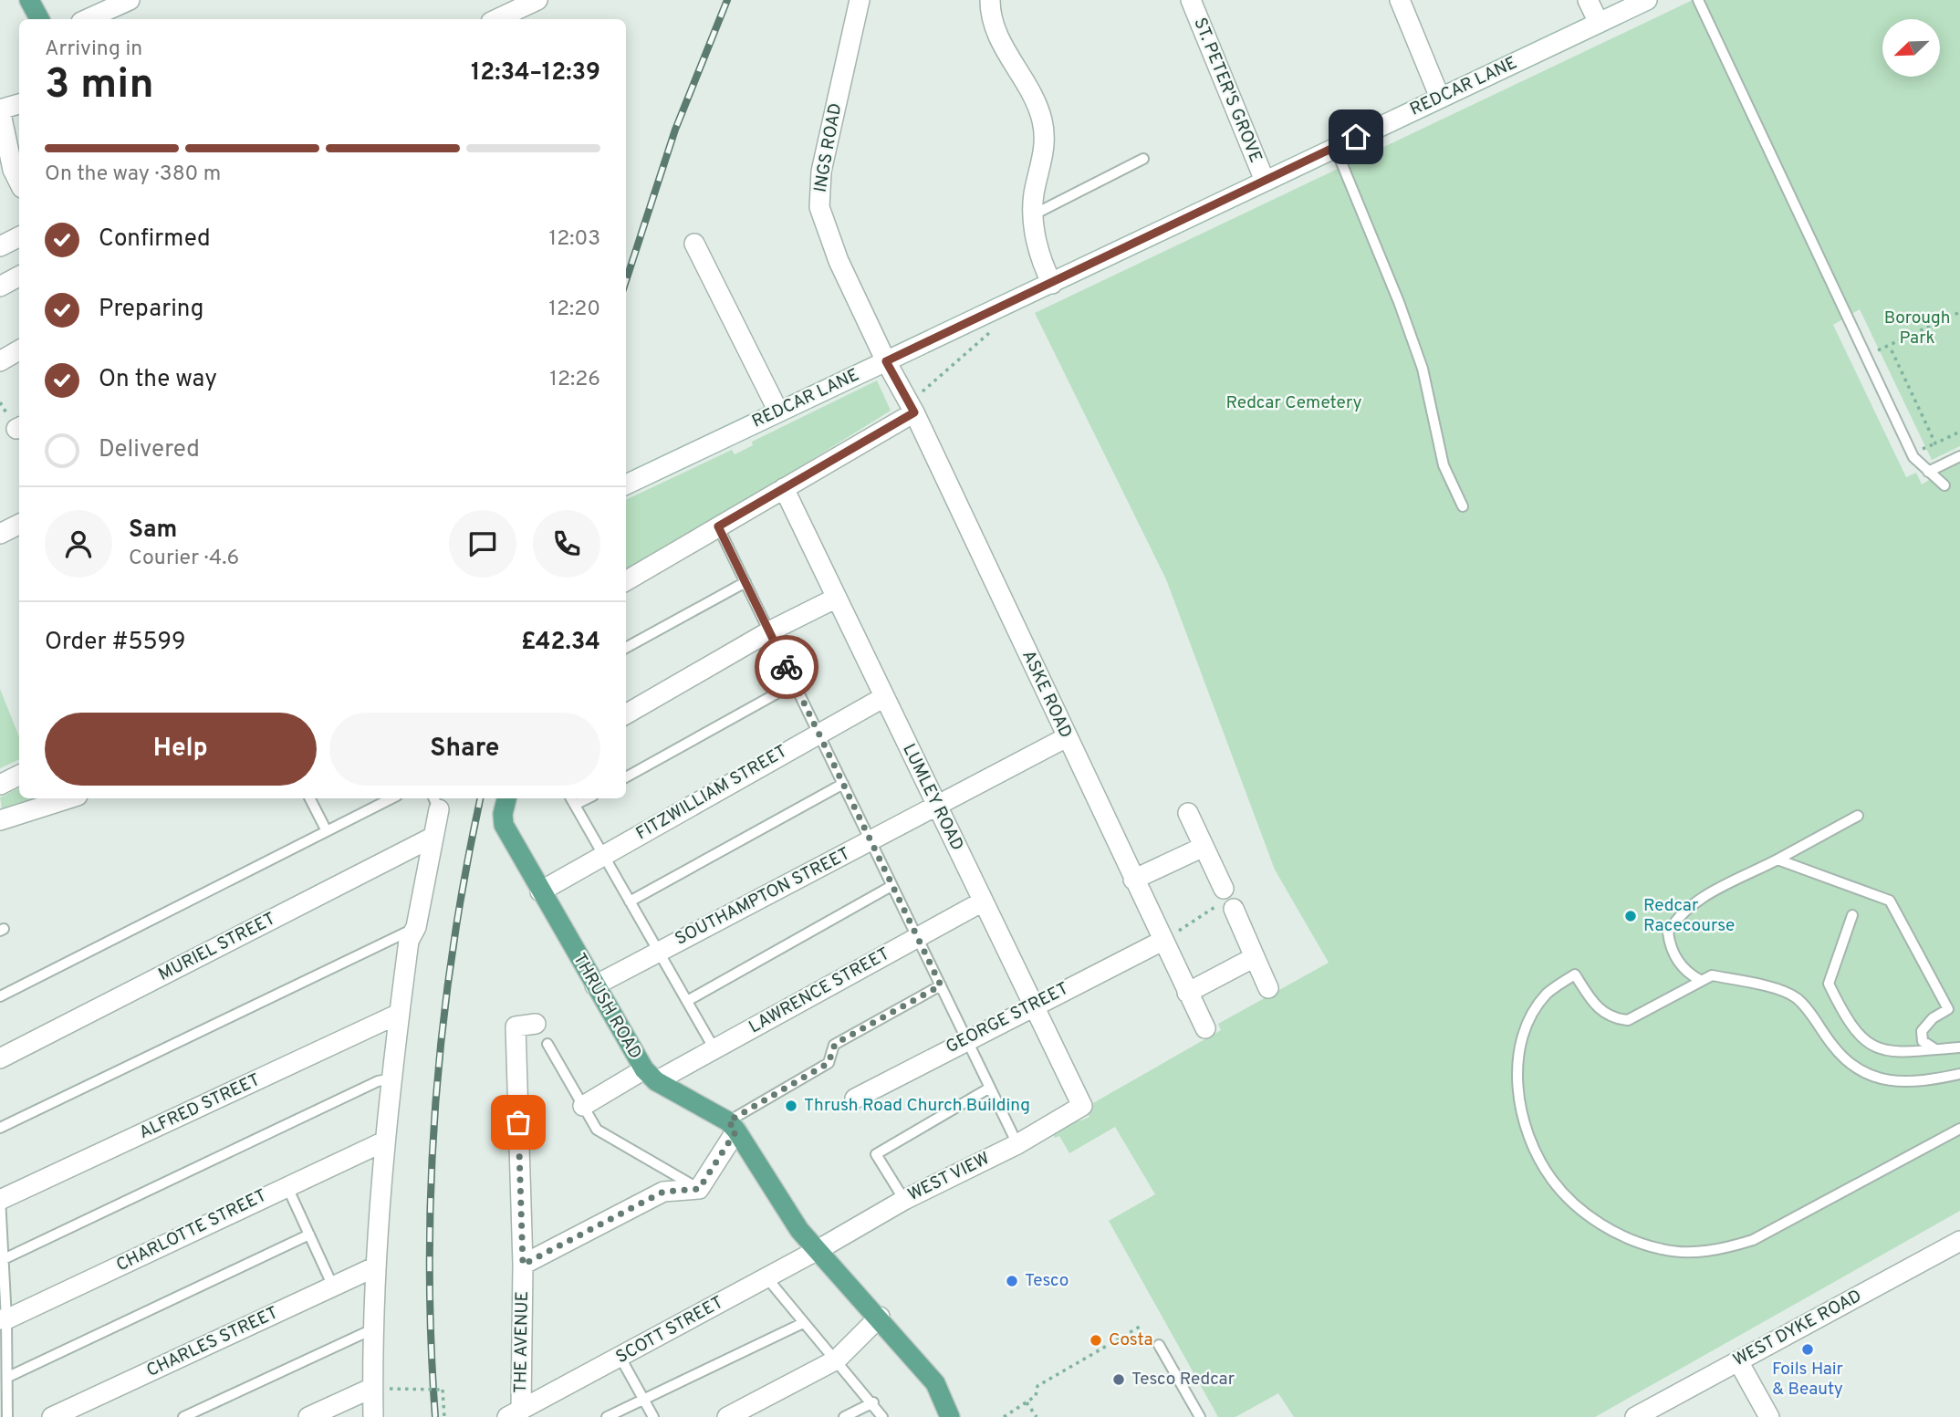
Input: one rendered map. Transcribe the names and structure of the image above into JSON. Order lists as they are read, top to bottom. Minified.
{"streets":{"main road":["THRUSH ROAD"],"street":["REDCAR LANE","ST. PETER'S GROVE","INGS ROAD","ASKE ROAD","FITZWILLIAM STREET","LUMLEY ROAD","SOUTHAMPTON STREET","MURIEL STREET","LAWRENCE STREET","GEORGE STREET","ALFRED STREET","WEST VIEW","CHARLOTTE STREET","WEST DYKE ROAD","SCOTT STREET","CHARLES STREET","THE AVENUE"]},"crossings":[["REDCAR LANE","ST. PETER'S GROVE"],["REDCAR LANE","INGS ROAD"],["REDCAR LANE","ASKE ROAD"],["INGS ROAD","ASKE ROAD"],["ASKE ROAD","SOUTHAMPTON STREET"],["ASKE ROAD","GEORGE STREET"],["FITZWILLIAM STREET","LUMLEY ROAD"],["FITZWILLIAM STREET","THRUSH ROAD"],["LUMLEY ROAD","SOUTHAMPTON STREET"],["LUMLEY ROAD","LAWRENCE STREET"],["LUMLEY ROAD","GEORGE STREET"],["LUMLEY ROAD","WEST VIEW"],["SOUTHAMPTON STREET","THRUSH ROAD"],["LAWRENCE STREET","THRUSH ROAD"],["WEST VIEW","SCOTT STREET"],["SCOTT STREET","THE AVENUE"]],"parks":["Borough Park","Redcar Cemetery"],"places":["Redcar Racecourse","Thrush Road Church Building","Tesco","Costa","Foils Hair & Beauty","Tesco Redcar"],"north":"bottom left","page":{"heading":["3 min","Arriving in","12:34–12:39"],"panel":["Sam","Courier · 4.6","Order #5599","£42.34"],"bar":"On the way · 380 m","list":[["Confirmed","12:03"],["Preparing","12:20"],["On the way","12:26"],"Delivered"],"buttons":["Help","Share"]}}
